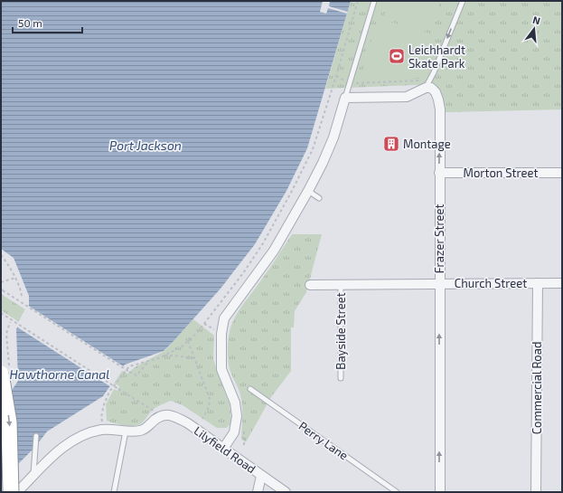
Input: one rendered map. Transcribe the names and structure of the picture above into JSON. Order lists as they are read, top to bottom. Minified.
{"streets":{"street":["Morton Street","Frazer Street","Church Street","Commercial Road","Lilyfield Road"],"lane":["Bayside Street","Perry Lane"]},"crossings":[["Morton Street","Frazer Street"],["Frazer Street","Church Street"],["Church Street","Bayside Street"],["Church Street","Commercial Road"]],"one_way":["Frazer Street"],"water":["Port Jackson","Hawthorne Canal"],"places":{"sports":["Leichhardt Skate Park"],"building":["Montage"]},"scale_bar":"50 m","north":"top"}
